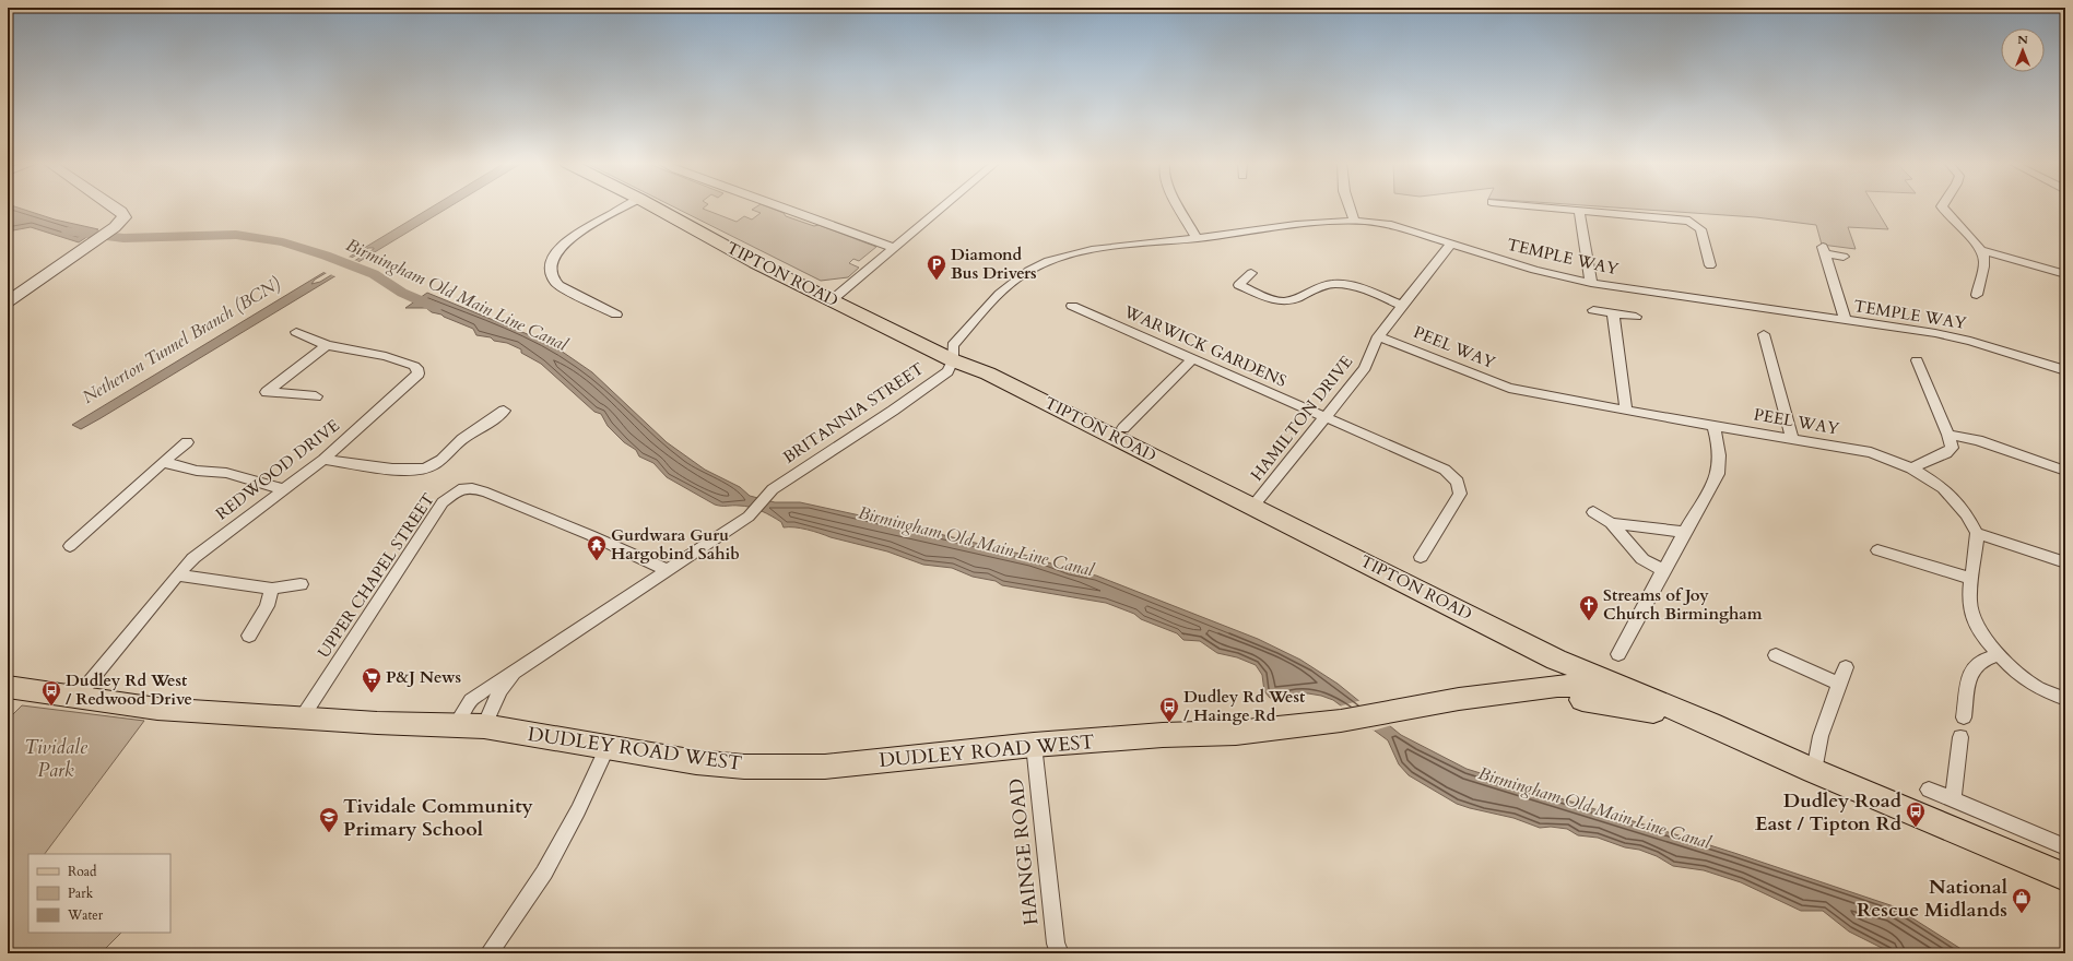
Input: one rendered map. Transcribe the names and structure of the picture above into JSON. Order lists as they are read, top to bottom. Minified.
{"streets":{"main road":["TIPTON ROAD","DUDLEY ROAD WEST"],"street":["TEMPLE WAY","WARWICK GARDENS","PEEL WAY","BRITANNIA STREET","HAMILTON DRIVE","REDWOOD DRIVE","UPPER CHAPEL STREET","HAINGE ROAD"]},"crossings":[["TEMPLE WAY","TIPTON ROAD"],["TEMPLE WAY","BRITANNIA STREET"],["TEMPLE WAY","HAMILTON DRIVE"],["TIPTON ROAD","BRITANNIA STREET"],["TIPTON ROAD","HAMILTON DRIVE"],["WARWICK GARDENS","HAMILTON DRIVE"],["PEEL WAY","HAMILTON DRIVE"],["BRITANNIA STREET","UPPER CHAPEL STREET"],["REDWOOD DRIVE","DUDLEY ROAD WEST"],["UPPER CHAPEL STREET","DUDLEY ROAD WEST"],["DUDLEY ROAD WEST","HAINGE ROAD"]],"water":["Birmingham Old Main Line Canal","Netherton Tunnel Branch (BCN)"],"parks":["Tividale Park"],"places":{"parking":["Diamond Bus Drivers"],"temple":["Gurdwara Guru Hargobind Sahib"],"church":["Streams of Joy Church Birmingham"],"supermarket":["P&J News"],"bus stop":["Dudley Rd West / Redwood Drive","Dudley Rd West / Hainge Rd","Dudley Road East / Tipton Rd"],"school or university":["Tividale Community Primary School"],"shop":["National Rescue Midlands"]},"legend":["Road","Park","Water"],"north":"top"}
